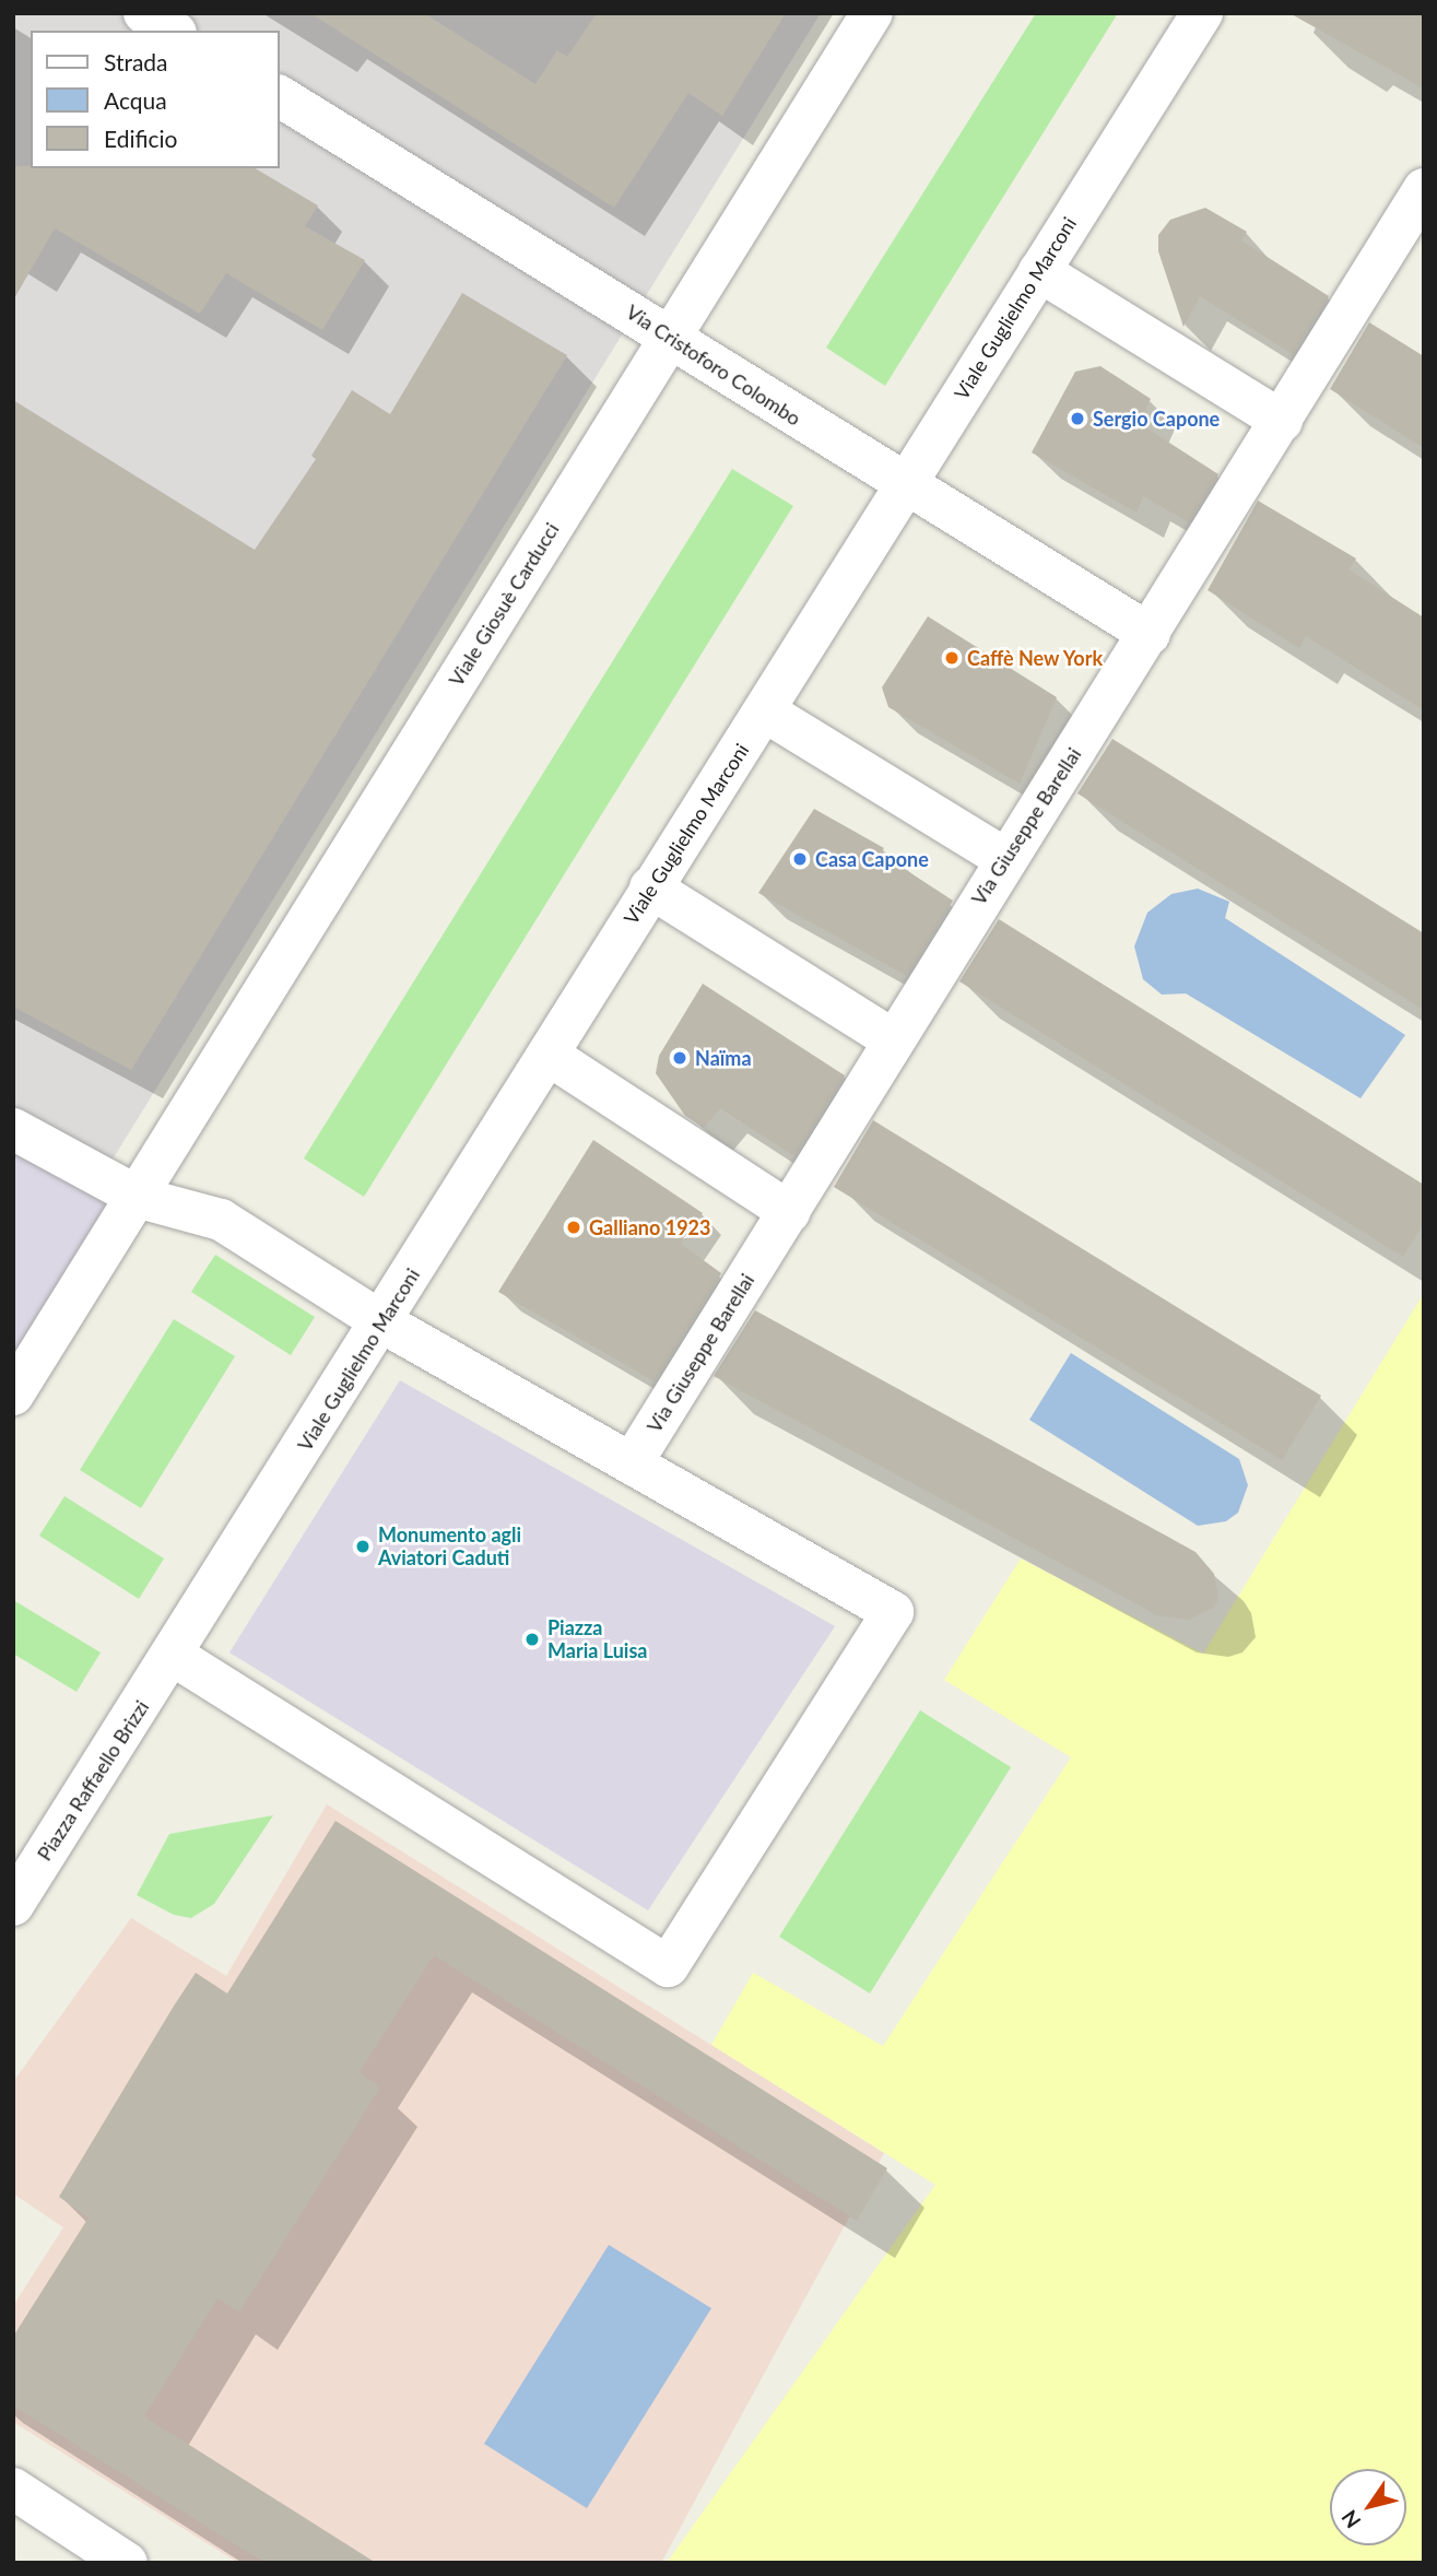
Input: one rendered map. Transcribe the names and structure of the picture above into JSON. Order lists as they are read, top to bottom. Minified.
{"streets":{"street":["Viale Guglielmo Marconi","Via Cristoforo Colombo","Viale Giosuè Carducci","Via Giuseppe Barellai","Piazza Raffaello Brizzi"]},"crossings":[["Viale Guglielmo Marconi","Via Cristoforo Colombo"],["Viale Guglielmo Marconi","Piazza Raffaello Brizzi"],["Via Cristoforo Colombo","Viale Giosuè Carducci"],["Via Cristoforo Colombo","Via Giuseppe Barellai"]],"places":["Sergio Capone","Caffè New York","Casa Capone","Naïma","Galliano 1923","Monumento agli Aviatori Caduti","Piazza Maria Luisa"],"legend":["Strada","Acqua","Edificio"],"north":"bottom left"}
